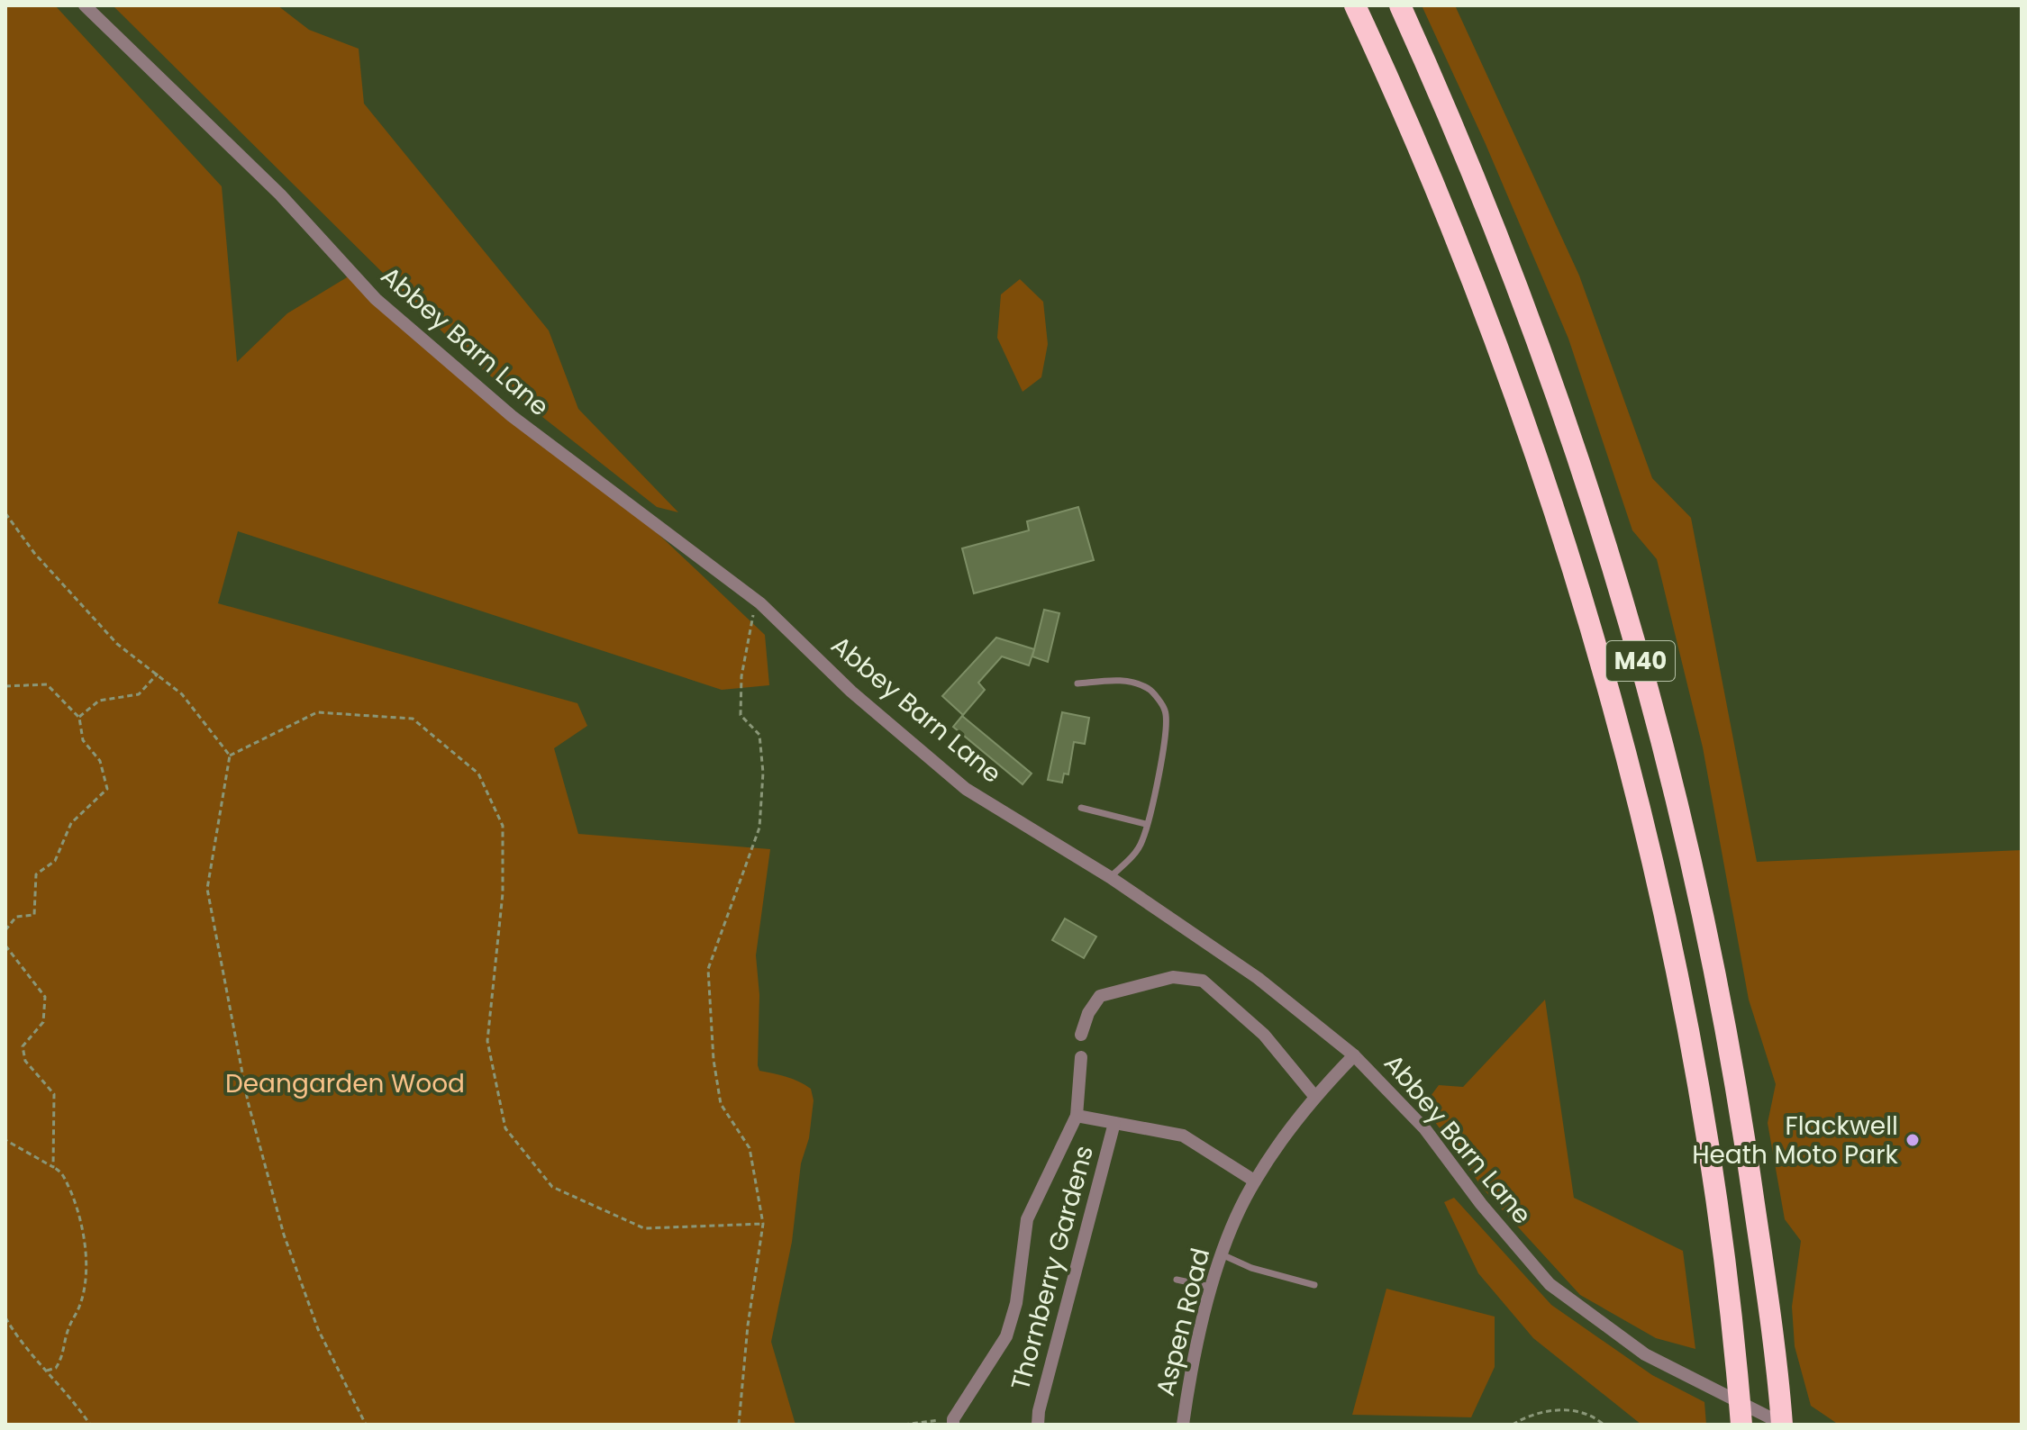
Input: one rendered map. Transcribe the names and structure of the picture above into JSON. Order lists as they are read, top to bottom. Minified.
{"streets":{"highway":["M40"],"street":["Abbey Barn Lane","Thornberry Gardens","Aspen Road"]},"crossings":[["Abbey Barn Lane","M40"],["Abbey Barn Lane","Aspen Road"]],"parks":["Deangarden Wood"],"places":["Flackwell Heath Moto Park"]}
